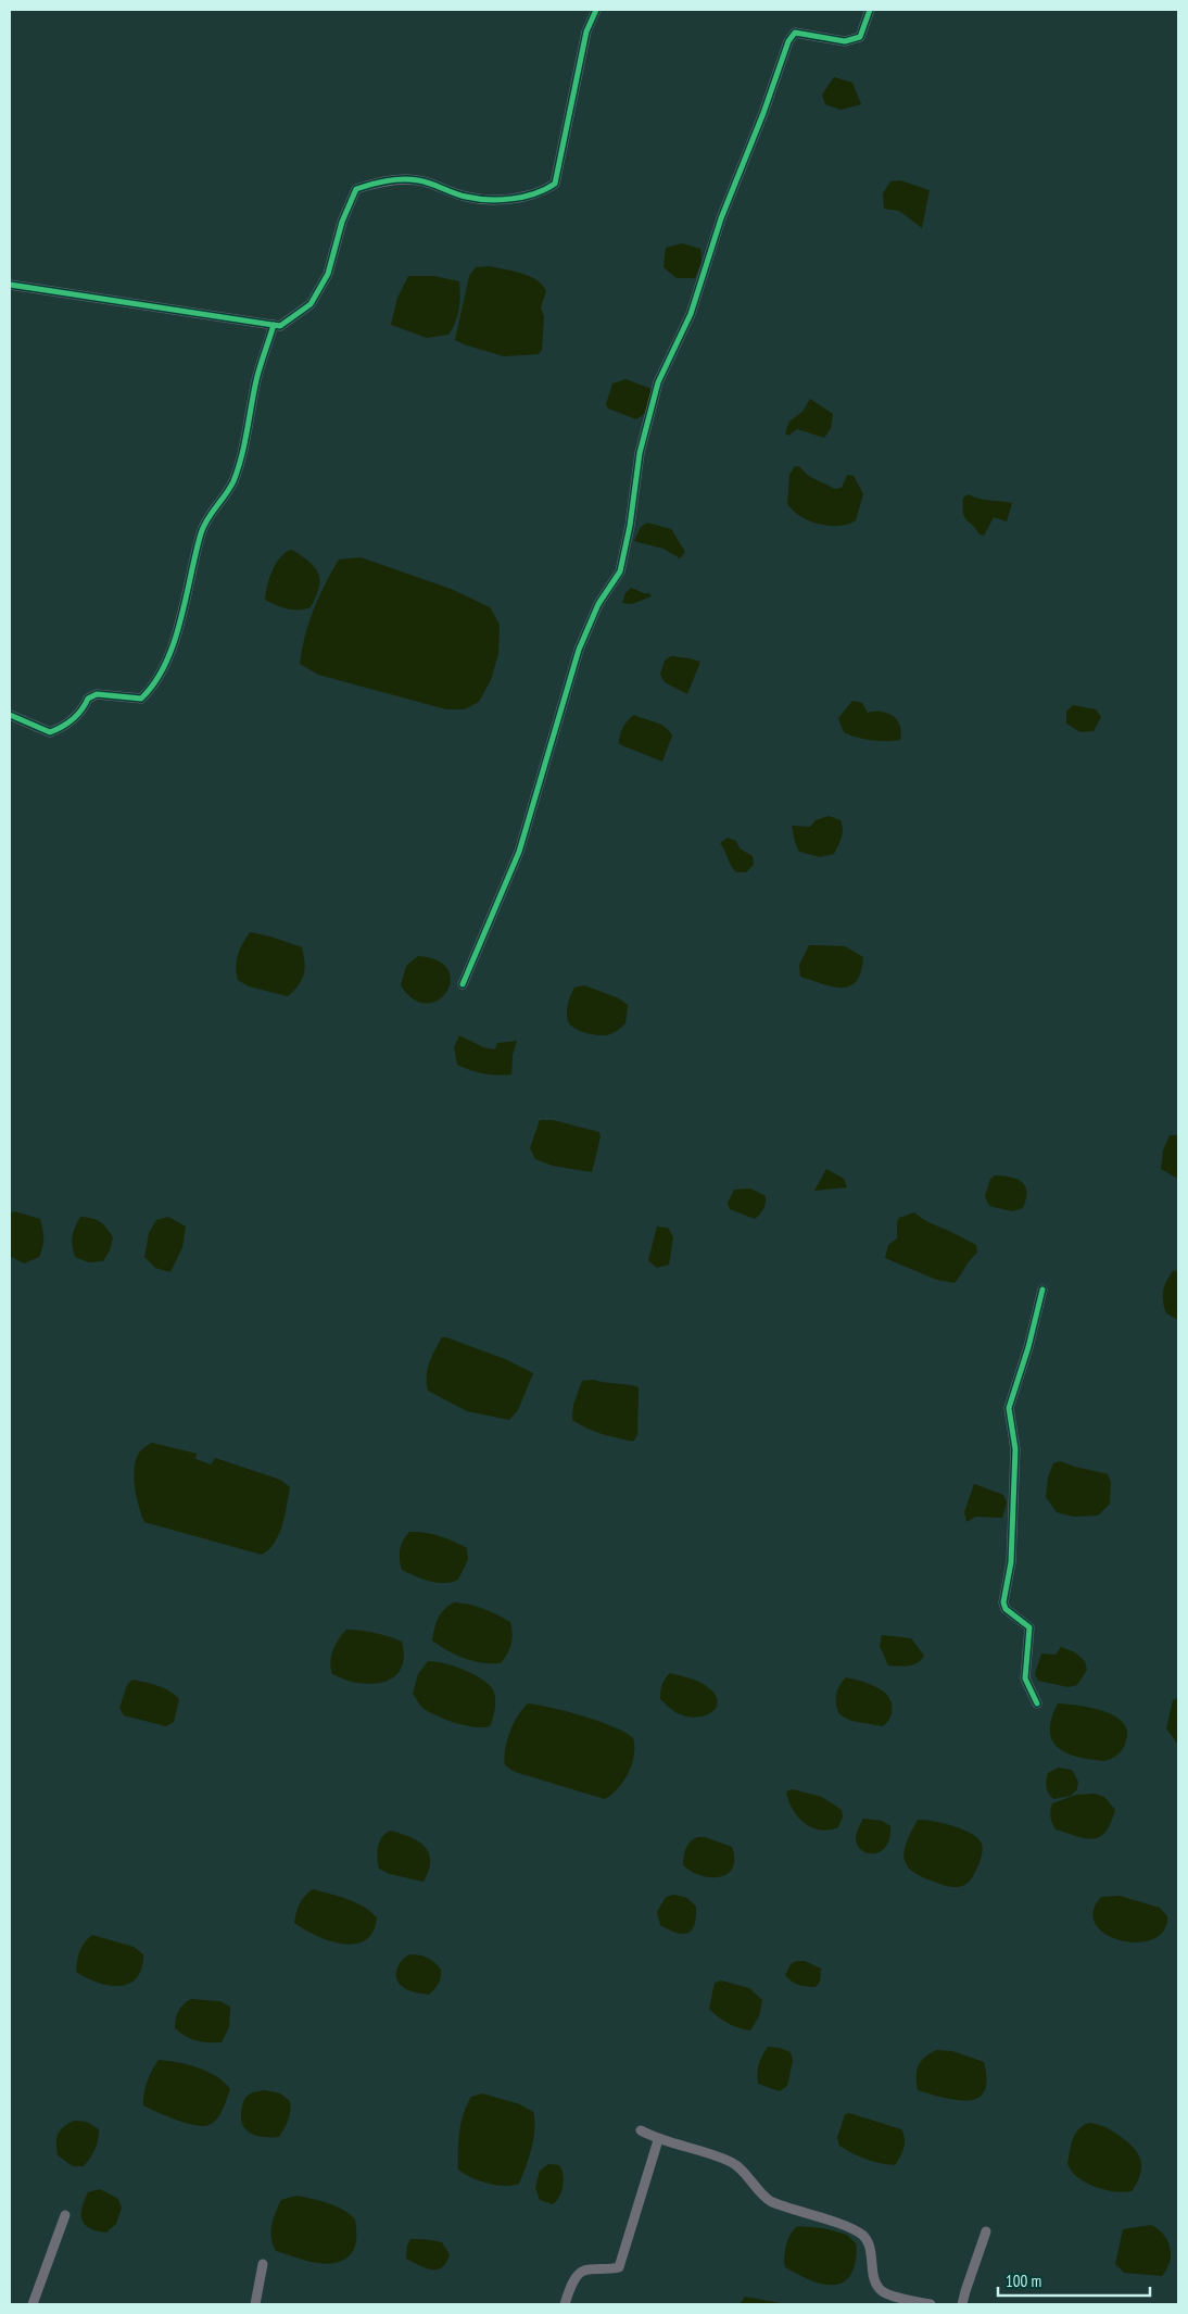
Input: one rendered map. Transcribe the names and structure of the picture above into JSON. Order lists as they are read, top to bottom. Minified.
{"scale_bar":"100 m"}
